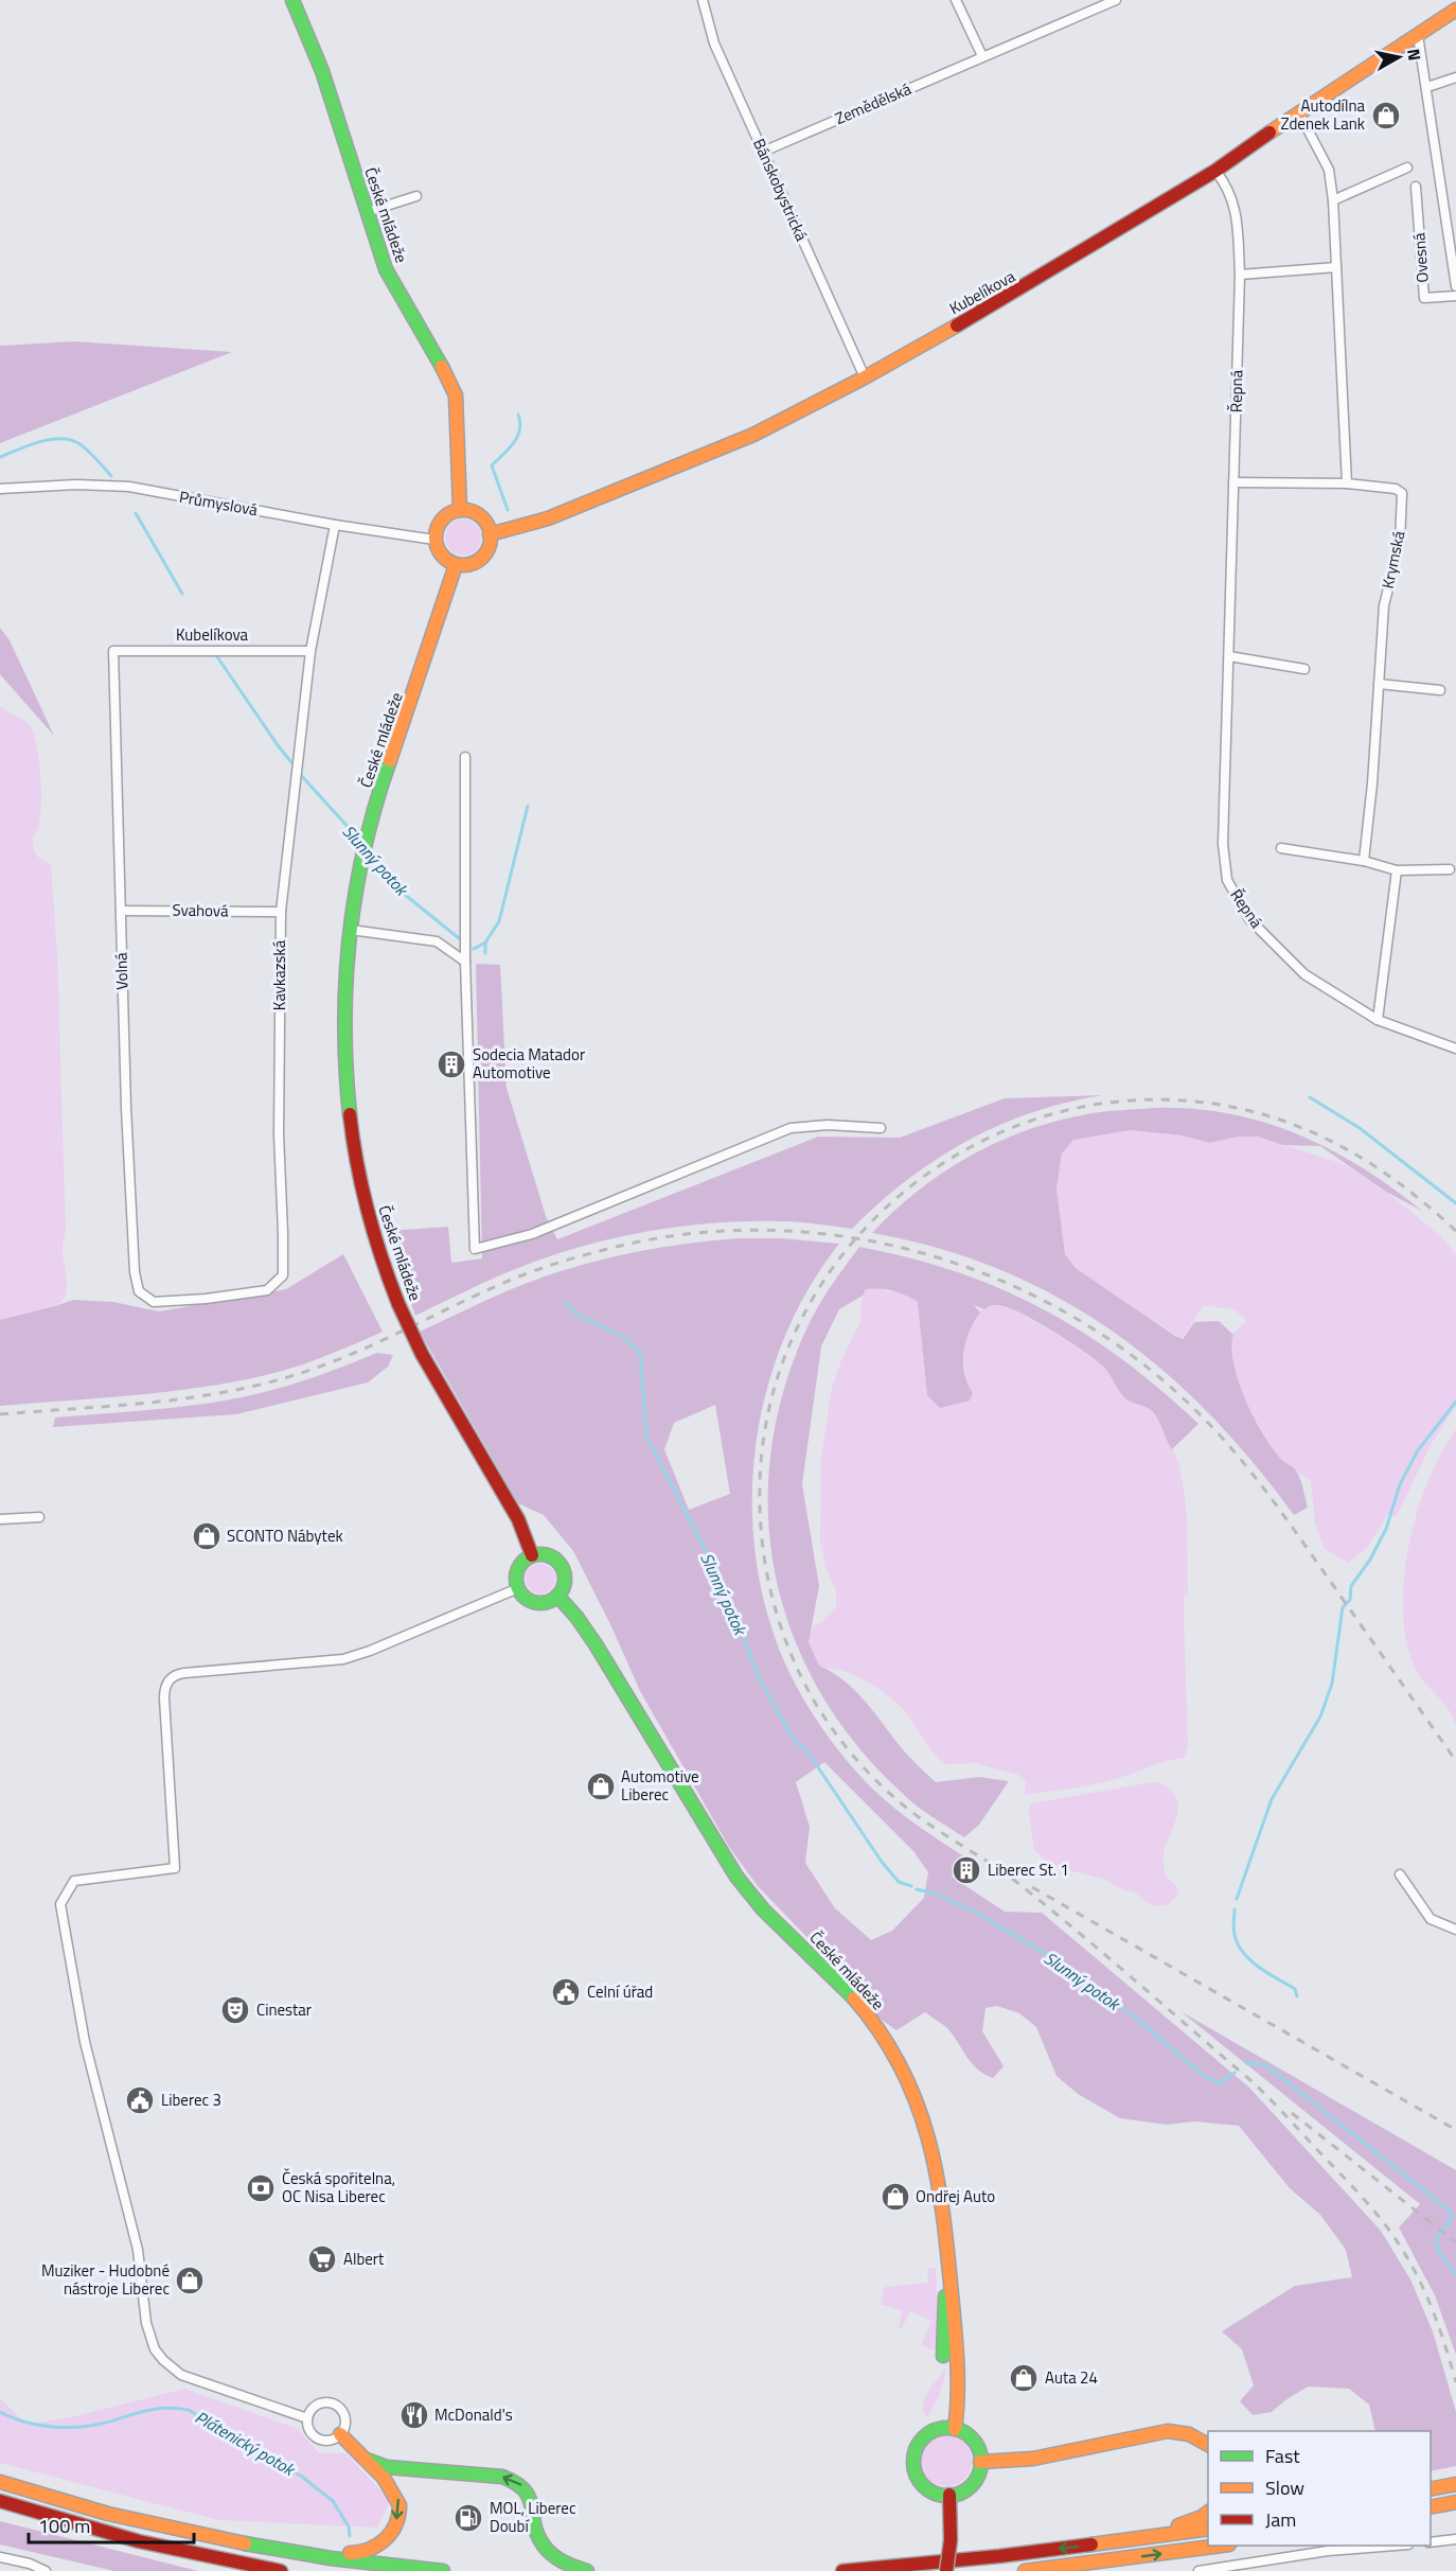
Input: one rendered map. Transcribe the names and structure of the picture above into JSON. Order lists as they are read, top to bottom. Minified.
{"streets":{"main road":["České mládeže","Kubelíkova"],"street":["Zemědělská","Bánskobystrická","Ovesná","Řepná","Průmyslová","Krymská","Svahová","Volná","Kavkazská"]},"crossings":[["Zemědělská","Bánskobystrická"],["Bánskobystrická","Kubelíkova"],["České mládeže","Kubelíkova"],["České mládeže","Průmyslová"],["Kubelíkova","Řepná"],["Kubelíkova","Průmyslová"],["Kubelíkova","Volná"],["Kubelíkova","Kavkazská"],["Řepná","Krymská"],["Průmyslová","Kavkazská"],["Svahová","Volná"],["Svahová","Kavkazská"],["Volná","Kavkazská"]],"water":["Slunný potok","Plátenický potok"],"places":{"shop":["Autodílna Zdenek Lank","SCONTO Nábytek","Automotive Liberec","Ondřej Auto","Muziker - Hudobné nástroje Liberec","Auta 24"],"building":["Sodecia Matador Automotive","Liberec St. 1"],"public building":["Celní úřad","Liberec 3"],"theatre":["Cinestar"],"bank":["Česká spořitelna, OC Nisa Liberec"],"supermarket":["Albert"],"restaurant":["McDonald's"],"fuel station":["MOL, Liberec Doubí"]},"legend":["Fast","Slow","Jam"],"scale_bar":"100 m","north":"right"}
